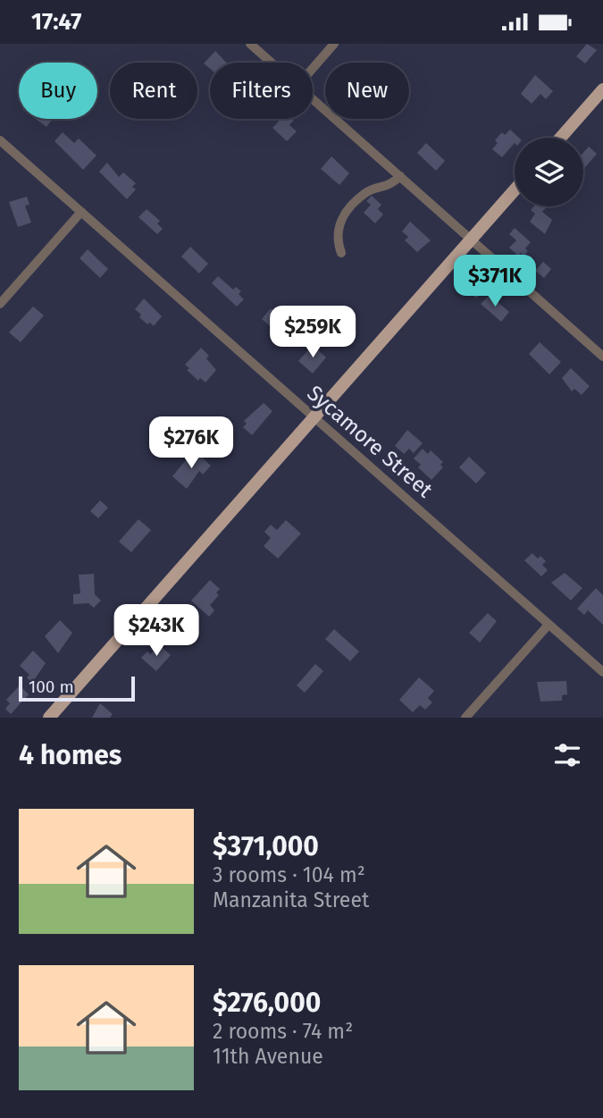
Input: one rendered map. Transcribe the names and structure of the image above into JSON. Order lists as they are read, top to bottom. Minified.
{"streets":{"street":["Sycamore Street"]},"scale_bar":"100 m","page":{"status":"17:47","chip":["Buy","Rent","Filters","New"],"price":["$371K","$259K","$276K","$243K"],"scale":"100 m","heading":"4 homes","list":[{"name":"$371,000","note":"3 rooms · 104 m² · Manzanita Street"},{"name":"$276,000","note":"2 rooms · 74 m² · 11th Avenue"}]}}
